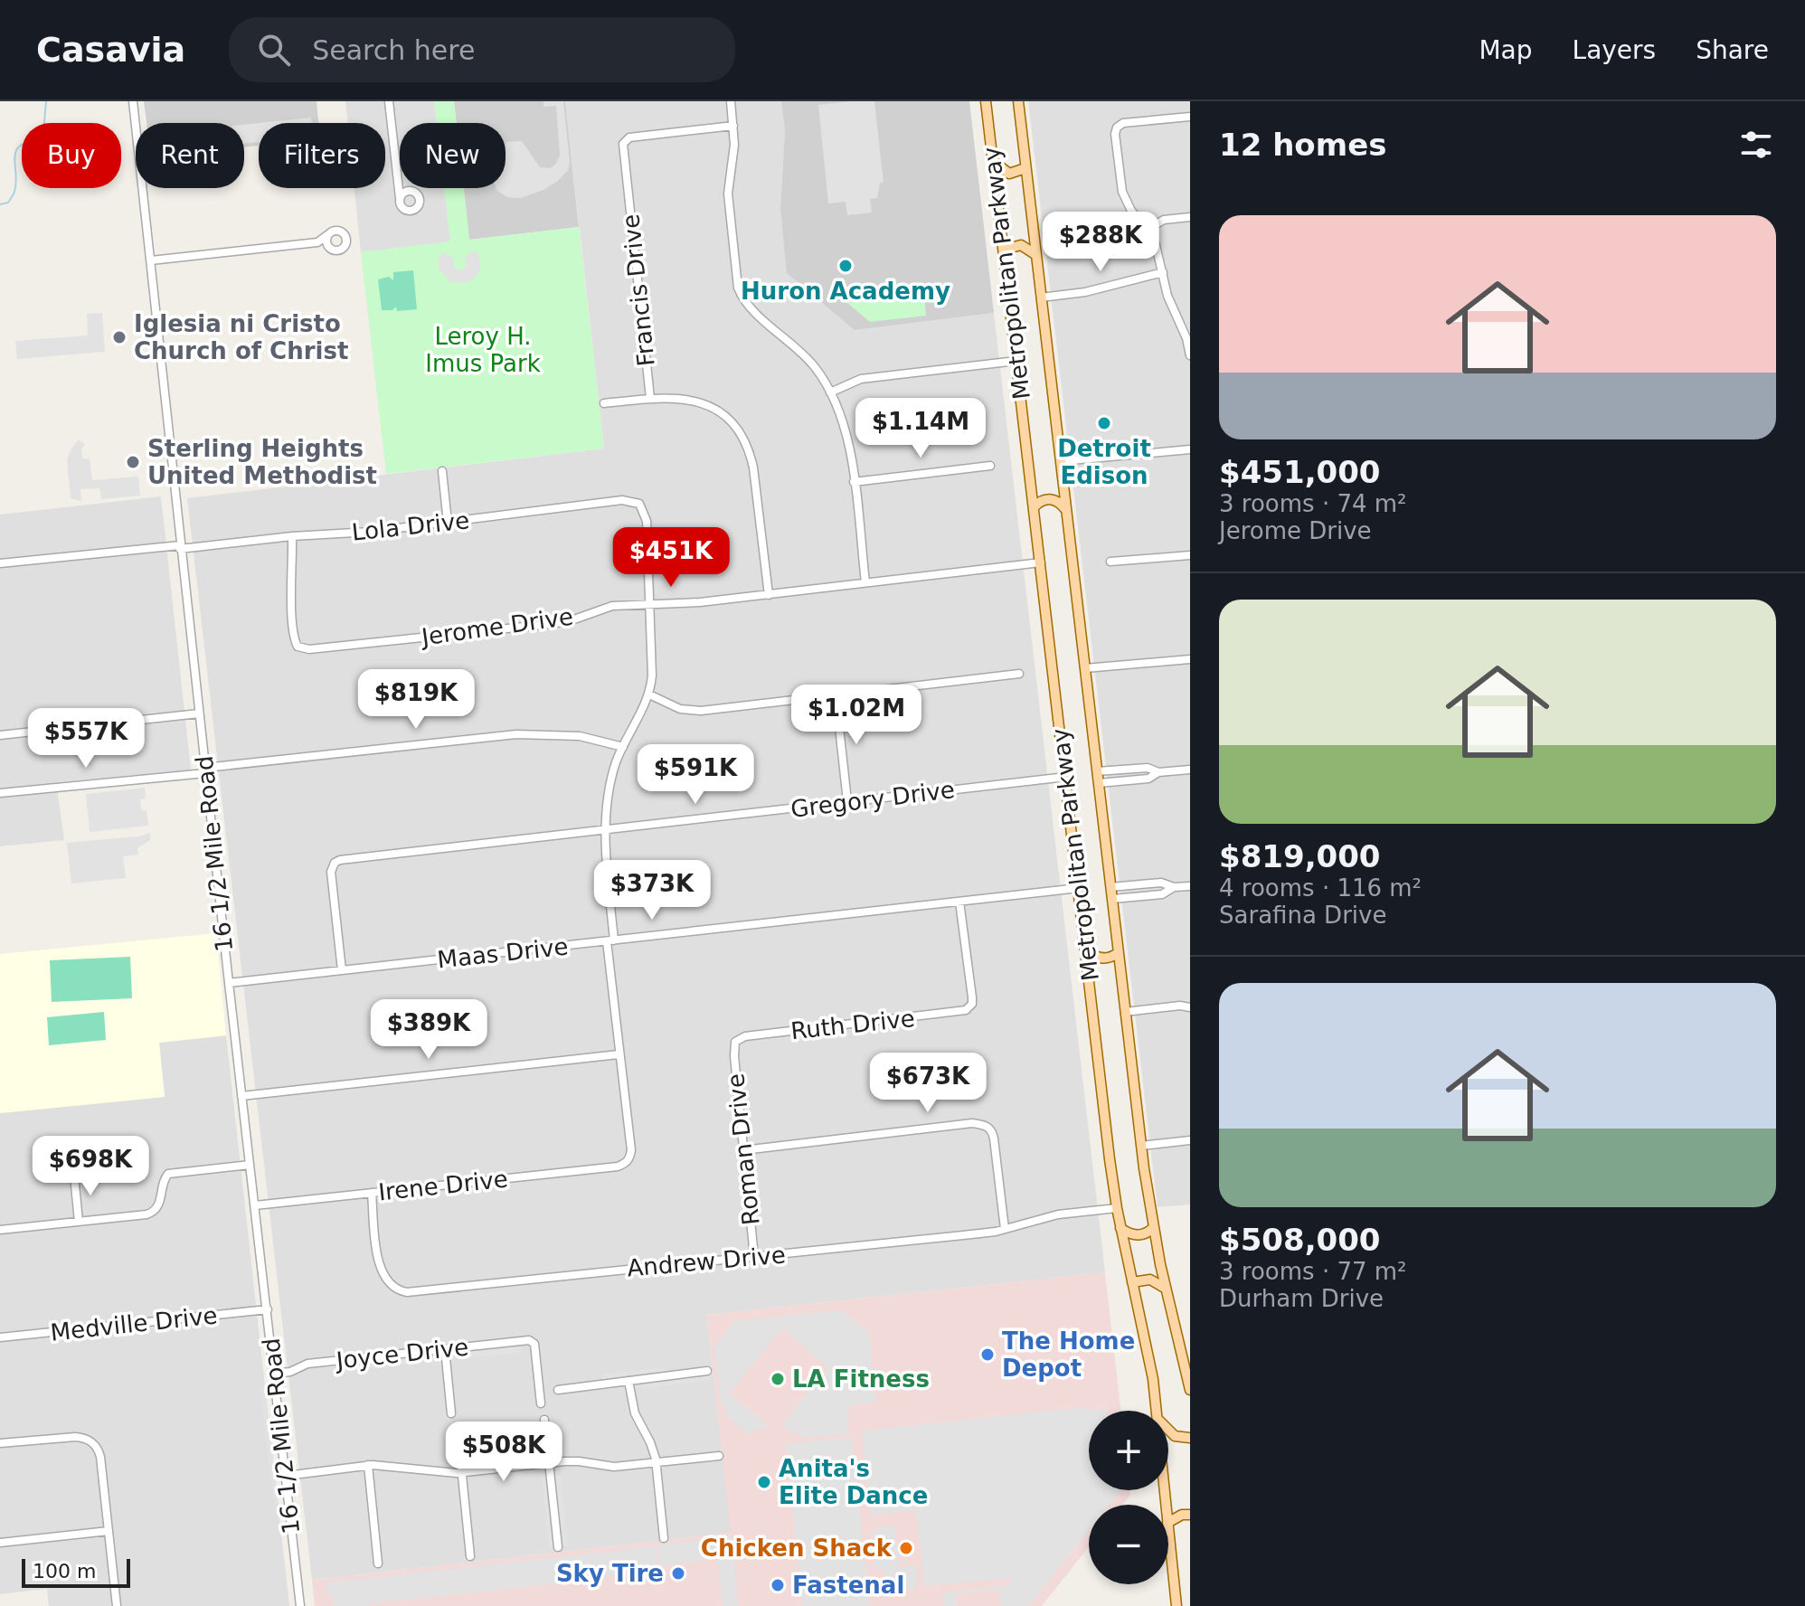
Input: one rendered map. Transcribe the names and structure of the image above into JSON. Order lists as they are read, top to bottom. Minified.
{"streets":{"main road":["Metropolitan Parkway"],"street":["Francis Drive","Lola Drive","Jerome Drive","Gregory Drive","16 1/2 Mile Road","Maas Drive","Ruth Drive","Roman Drive","Irene Drive","Andrew Drive","Medville Drive","Joyce Drive"]},"crossings":[["Metropolitan Parkway","Jerome Drive"],["Metropolitan Parkway","Gregory Drive"],["Metropolitan Parkway","Maas Drive"],["Metropolitan Parkway","Andrew Drive"],["Lola Drive","Jerome Drive"],["Lola Drive","16 1/2 Mile Road"],["Gregory Drive","Maas Drive"],["16 1/2 Mile Road","Maas Drive"],["16 1/2 Mile Road","Irene Drive"],["16 1/2 Mile Road","Medville Drive"],["16 1/2 Mile Road","Joyce Drive"],["Maas Drive","Ruth Drive"],["Ruth Drive","Roman Drive"],["Roman Drive","Andrew Drive"],["Irene Drive","Andrew Drive"]],"parks":["Leroy H. Imus Park"],"places":["Huron Academy","Iglesia ni Cristo Church of Christ","Detroit Edison","Sterling Heights United Methodist","The Home Depot","LA Fitness","Anita's Elite Dance","Chicken Shack","Sky Tire","Fastenal"],"scale_bar":"100 m","page":{"header":"Casavia","search":"Search here","nav":["Map","Layers","Share"],"heading":"12 homes","chip":["Buy","Rent","Filters","New"],"list":[{"name":"$451,000","note":"3 rooms · 74 m² · Jerome Drive"},{"name":"$819,000","note":"4 rooms · 116 m² · Sarafina Drive"},{"name":"$508,000","note":"3 rooms · 77 m² · Durham Drive"}],"price":["$288K","$1.14M","$451K","$819K","$1.02M","$557K","$591K","$373K","$389K","$673K","$698K","$508K"],"map_buttons":["+","−"],"scale":"100 m"}}
